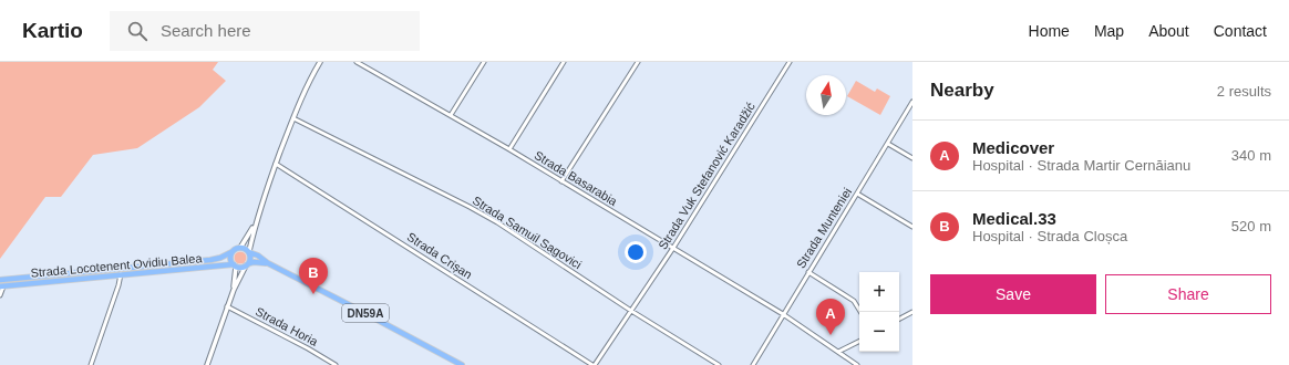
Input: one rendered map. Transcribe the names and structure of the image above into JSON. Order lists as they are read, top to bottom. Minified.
{"streets":{"main road":["Strada Locotenent Ovidiu Balea","DN59A"],"street":["Strada Vuk Stefanović Karadžić","Strada Basarabia","Strada Munteniei","Strada Samuil Sagovici","Strada Crișan","Strada Horia"]},"crossings":[["Strada Vuk Stefanović Karadžić","Strada Basarabia"],["Strada Vuk Stefanović Karadžić","Strada Samuil Sagovici"],["Strada Vuk Stefanović Karadžić","Strada Crișan"],["Strada Basarabia","Strada Munteniei"],["Strada Locotenent Ovidiu Balea","DN59A"]],"north":"top","page":{"header":"Kartio","search":"Search here","nav":["Home","Map","About","Contact"],"heading":["Nearby","2 results"],"list":[{"mark":"A","name":"Medicover","note":"Hospital · Strada Martir Cernăianu","value":"340 m"},{"mark":"B","name":"Medical.33","note":"Hospital · Strada Cloșca","value":"520 m"}],"pins":["B","A"],"buttons":["Save","Share"],"map_buttons":["+","−"]}}
